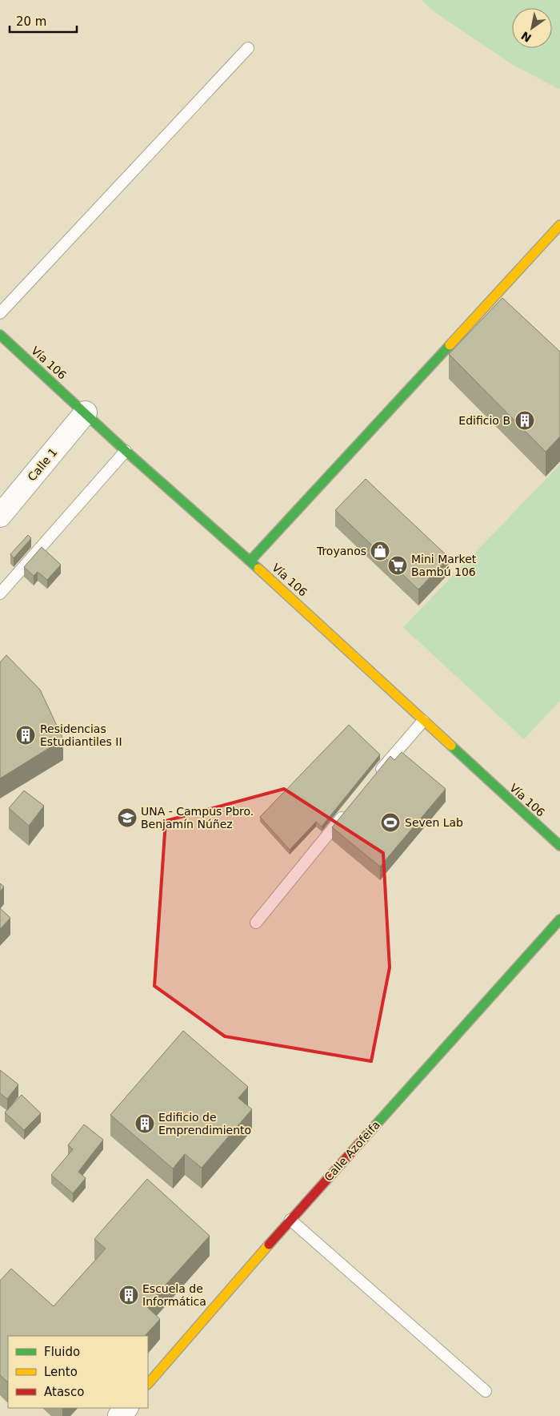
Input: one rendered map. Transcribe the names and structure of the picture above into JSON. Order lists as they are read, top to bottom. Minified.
{"streets":{"street":["Vía 106","Calle 1","Calle Azofeifa"]},"crossings":[["Vía 106","Calle 1"]],"places":{"building":["Edificio B","Residencias Estudiantiles II","Edificio de Emprendimiento","Escuela de Informática"],"shop":["Troyanos"],"supermarket":["Mini Market Bambú 106"],"school or university":["UNA - Campus Pbro. Benjamín Núñez"],"sports":["Seven Lab"]},"legend":["Fluido","Lento","Atasco"],"scale_bar":"20 m","north":"bottom left"}
